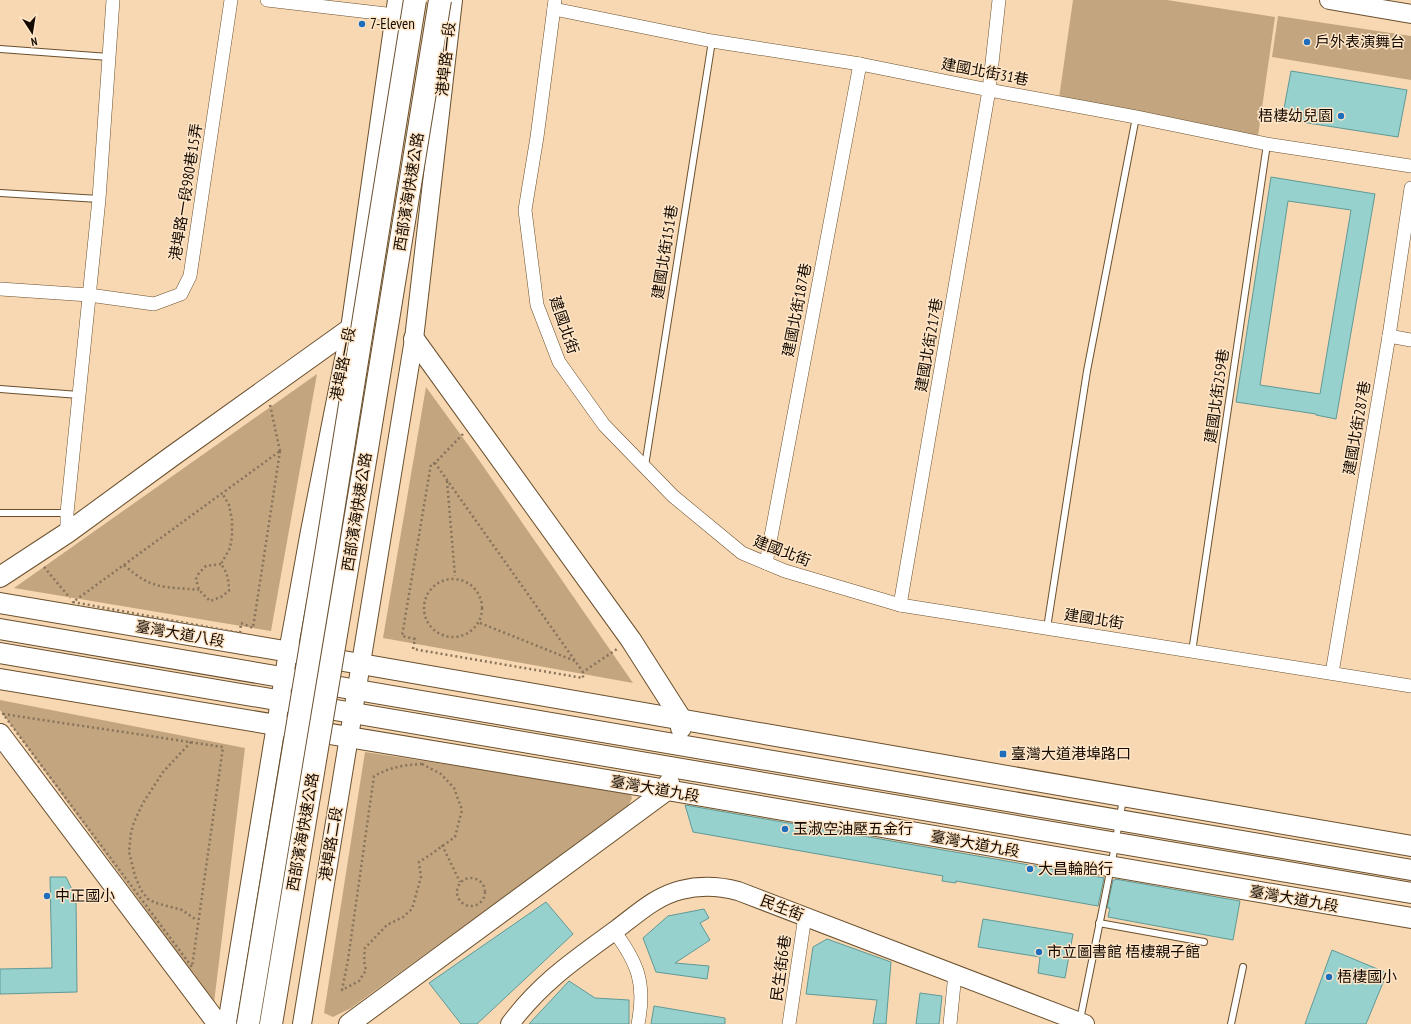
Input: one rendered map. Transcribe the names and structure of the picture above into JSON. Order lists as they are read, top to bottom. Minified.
{"streets":{"highway":["西部濱海快速公路"],"main road":["臺灣大道八段","臺灣大道九段"],"street":["港埠路一段","建國北街31巷","港埠路一段980巷15弄","建國北街187巷","建國北街","建國北街217巷","建國北街287巷","港埠路二段","民生街","民生街6巷"],"lane":["建國北街151巷","建國北街259巷"]},"crossings":[["港埠路一段","臺灣大道八段"],["港埠路一段","港埠路二段"],["建國北街31巷","建國北街151巷"],["建國北街31巷","建國北街187巷"],["建國北街31巷","建國北街"],["建國北街31巷","建國北街217巷"],["建國北街31巷","建國北街259巷"],["建國北街151巷","建國北街"],["建國北街187巷","建國北街"],["建國北街","建國北街217巷"],["建國北街","建國北街259巷"],["建國北街","建國北街287巷"],["臺灣大道八段","港埠路二段"],["臺灣大道九段","港埠路二段"],["民生街","民生街6巷"]],"places":{"other":["7-Eleven","戶外表演舞台","梧棲幼兒園","玉淑空油壓五金行","大昌輪胎行","中正國小","市立圖書館 梧棲親子館","梧棲國小"],"transit":["臺灣大道港埠路口"]},"north":"bottom"}
